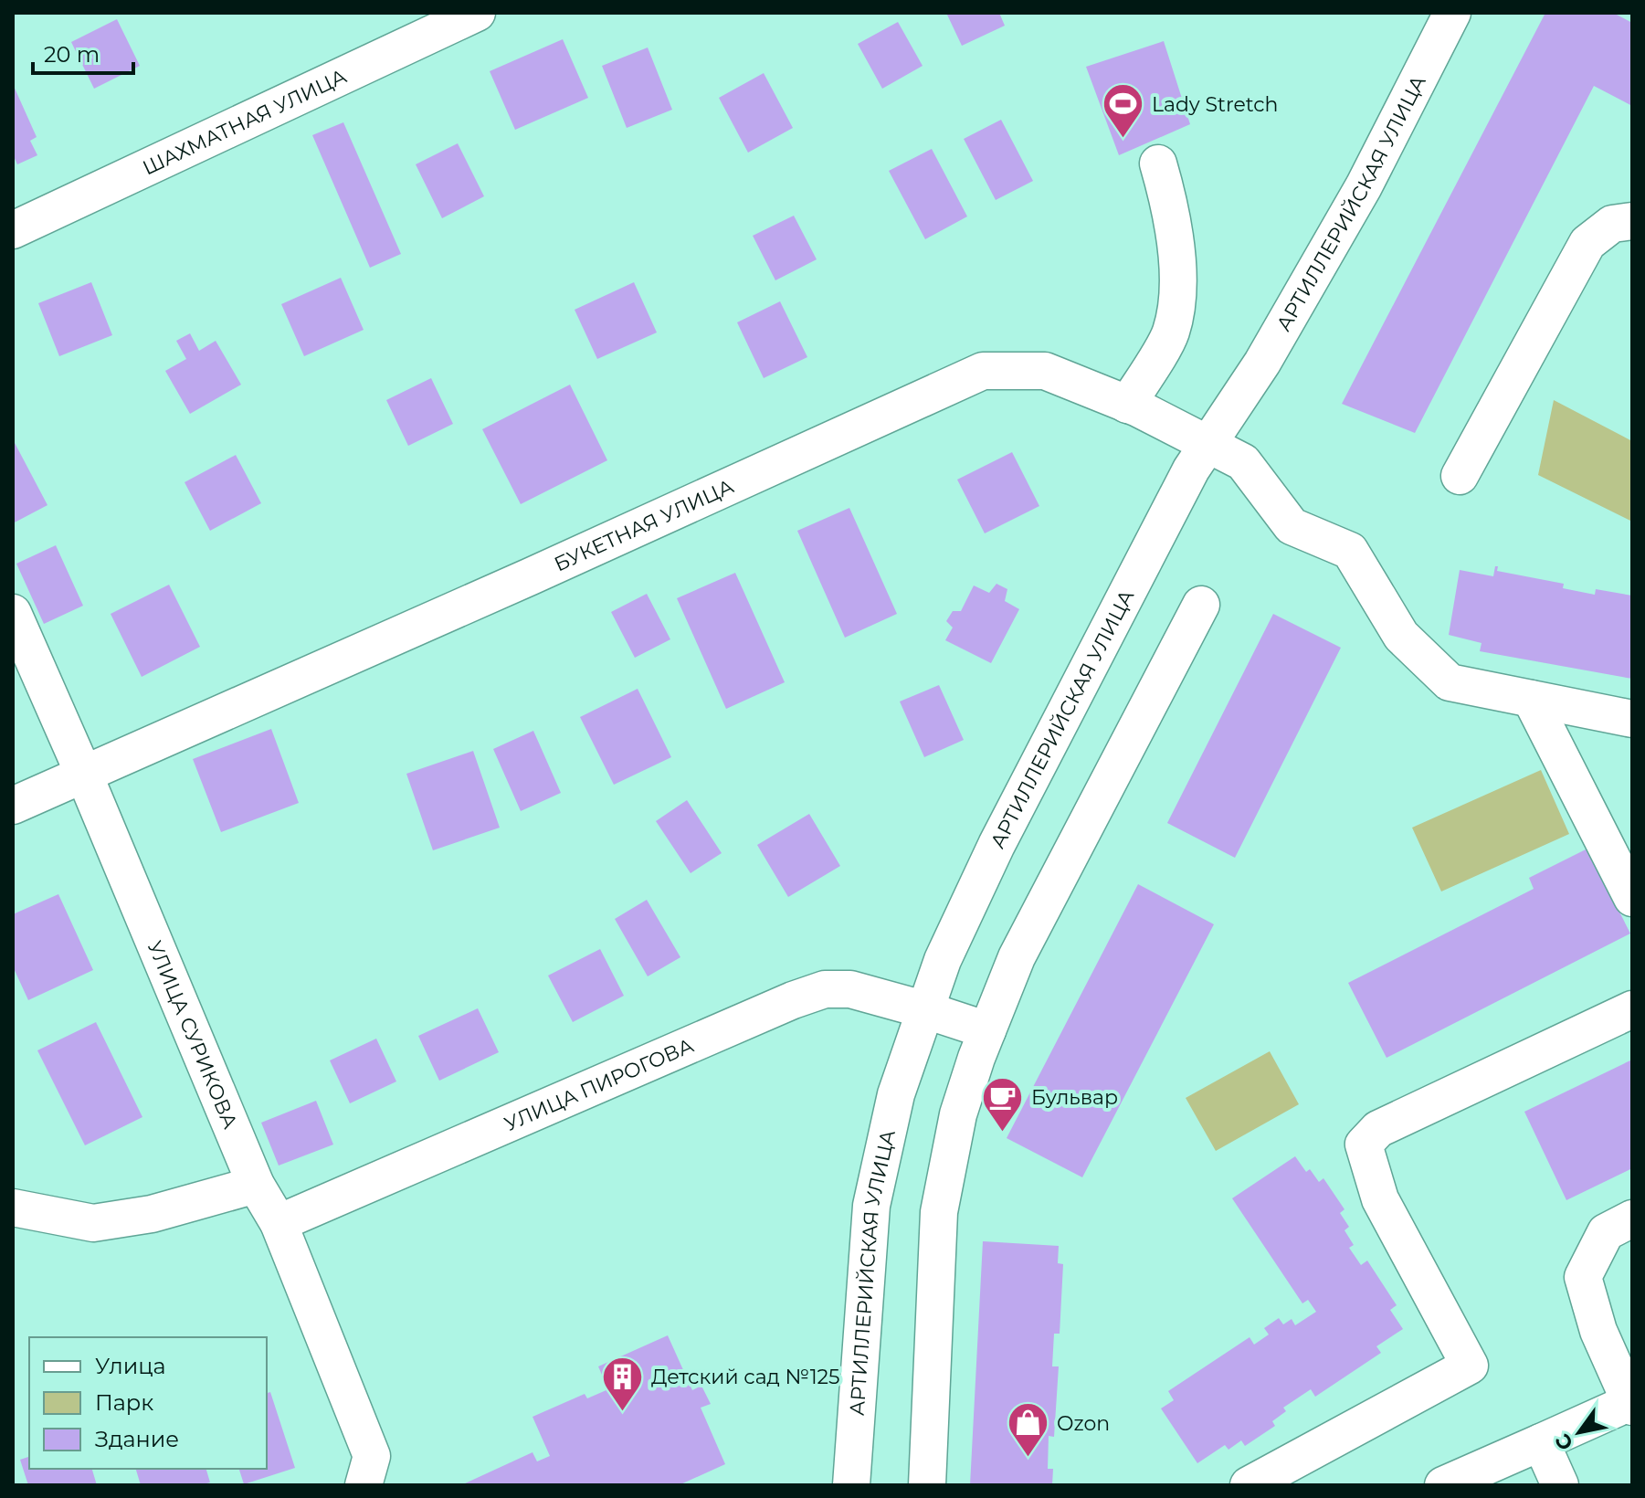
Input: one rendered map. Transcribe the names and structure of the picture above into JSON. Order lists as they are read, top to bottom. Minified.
{"streets":{"street":["ШАХМАТНАЯ УЛИЦА","АРТИЛЛЕРИЙСКАЯ УЛИЦА","БУКЕТНАЯ УЛИЦА","УЛИЦА СУРИКОВА","УЛИЦА ПИРОГОВА"]},"crossings":[["АРТИЛЛЕРИЙСКАЯ УЛИЦА","БУКЕТНАЯ УЛИЦА"],["АРТИЛЛЕРИЙСКАЯ УЛИЦА","УЛИЦА ПИРОГОВА"],["БУКЕТНАЯ УЛИЦА","УЛИЦА СУРИКОВА"],["УЛИЦА СУРИКОВА","УЛИЦА ПИРОГОВА"]],"places":{"sports":["Lady Stretch"],"cafe":["Бульвар"],"building":["Детский сад №125"],"shop":["Ozon"]},"legend":["Улица","Парк","Здание"],"scale_bar":"20 m","north":"bottom left"}
